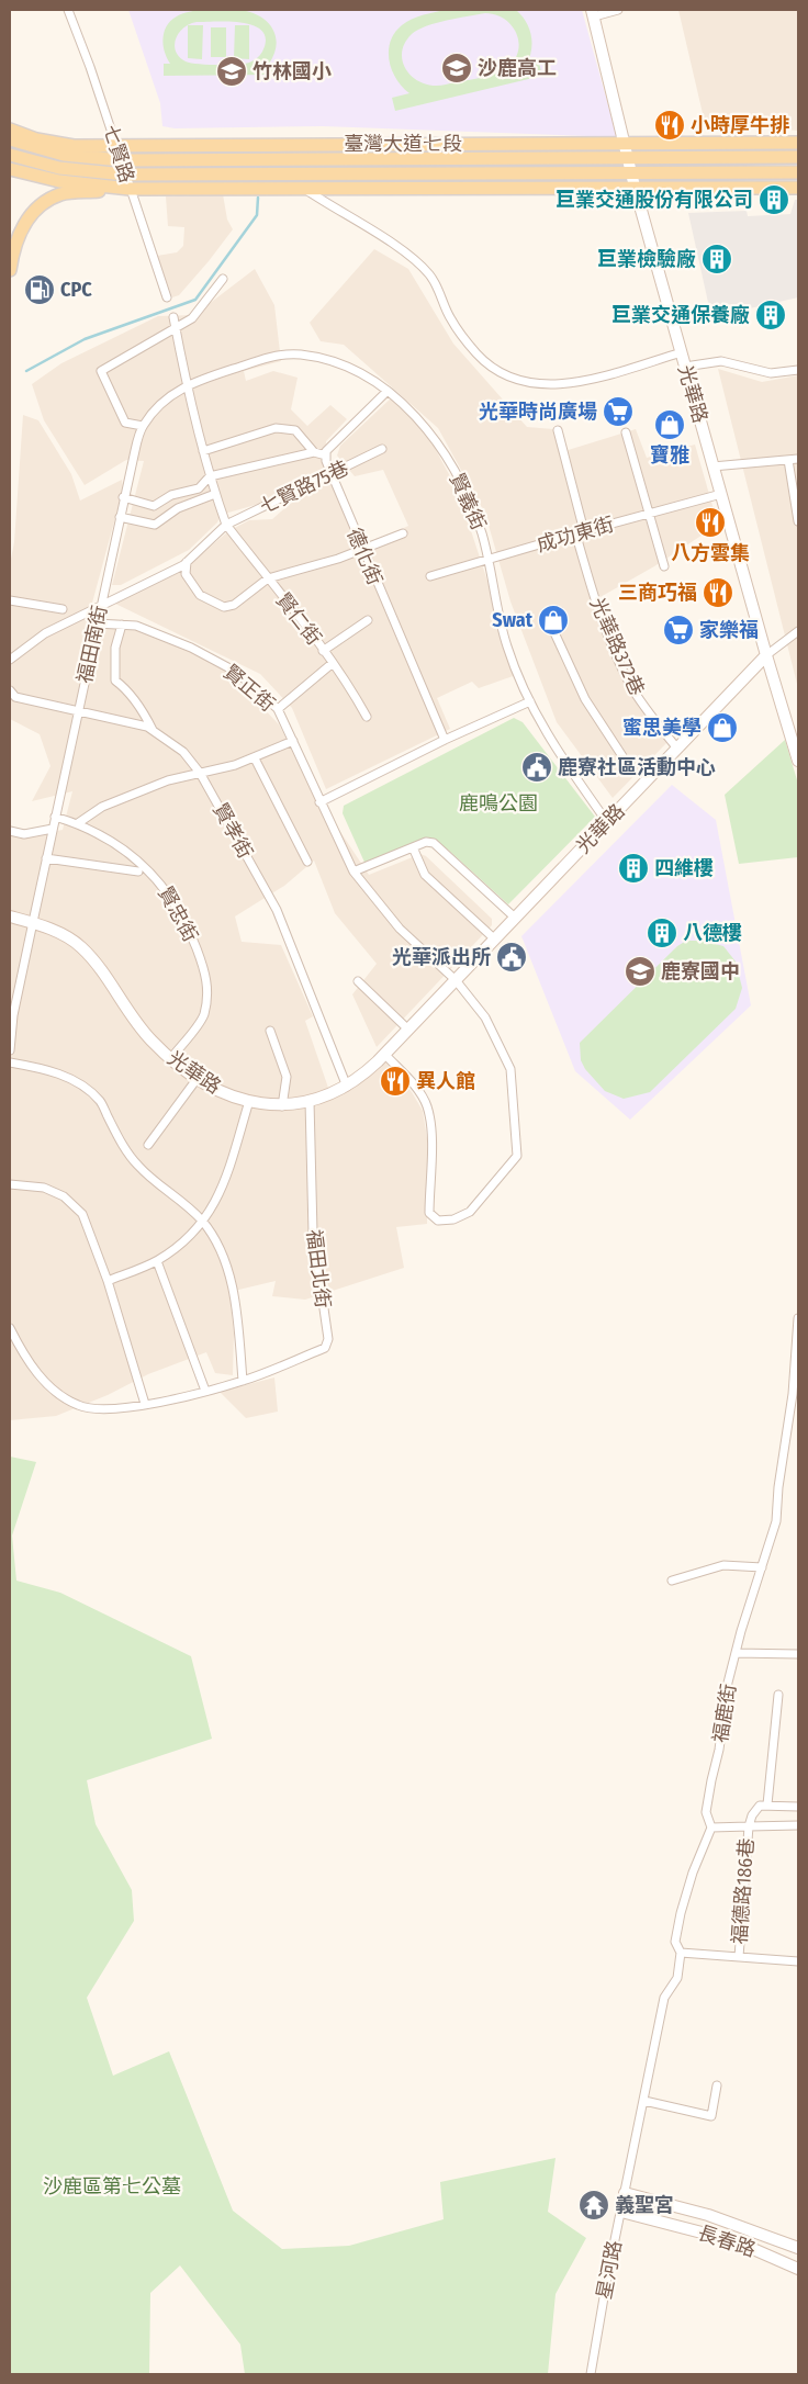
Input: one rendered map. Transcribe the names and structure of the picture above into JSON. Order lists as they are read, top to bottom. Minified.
{"streets":{"main road":["臺灣大道七段"],"street":["七賢路","光華路","七賢路75巷","賢義街","成功東街","德化街","賢仁街","福田南街","光華路372巷","賢正街","賢孝街","賢忠街","福田北街","福鹿街","福德路186巷","長春路","星河路"]},"crossings":[["臺灣大道七段","七賢路"],["臺灣大道七段","光華路"],["光華路","賢義街"],["光華路","成功東街"],["光華路","福田南街"],["光華路","光華路372巷"],["光華路","賢正街"],["光華路","賢孝街"],["光華路","賢忠街"],["光華路","福田北街"],["七賢路75巷","德化街"],["七賢路75巷","賢仁街"],["賢義街","成功東街"],["賢義街","福田南街"],["成功東街","光華路372巷"],["福田南街","賢正街"],["福田南街","賢孝街"],["福田南街","賢忠街"],["福鹿街","福德路186巷"],["福鹿街","星河路"],["長春路","星河路"]],"parks":["鹿鳴公園","沙鹿區第七公墓"],"places":{"school or university":["沙鹿高工","竹林國小","鹿寮國中"],"restaurant":["小時厚牛排","八方雲集","三商巧福","異人館"],"building":["巨業交通股份有限公司","巨業檢驗廠","巨業交通保養廠","四維樓","八德樓"],"fuel station":["CPC"],"supermarket":["光華時尚廣場","家樂福"],"shop":["寶雅","Swat","蜜思美學"],"public building":["鹿寮社區活動中心","光華派出所"],"temple":["義聖宮"]}}
